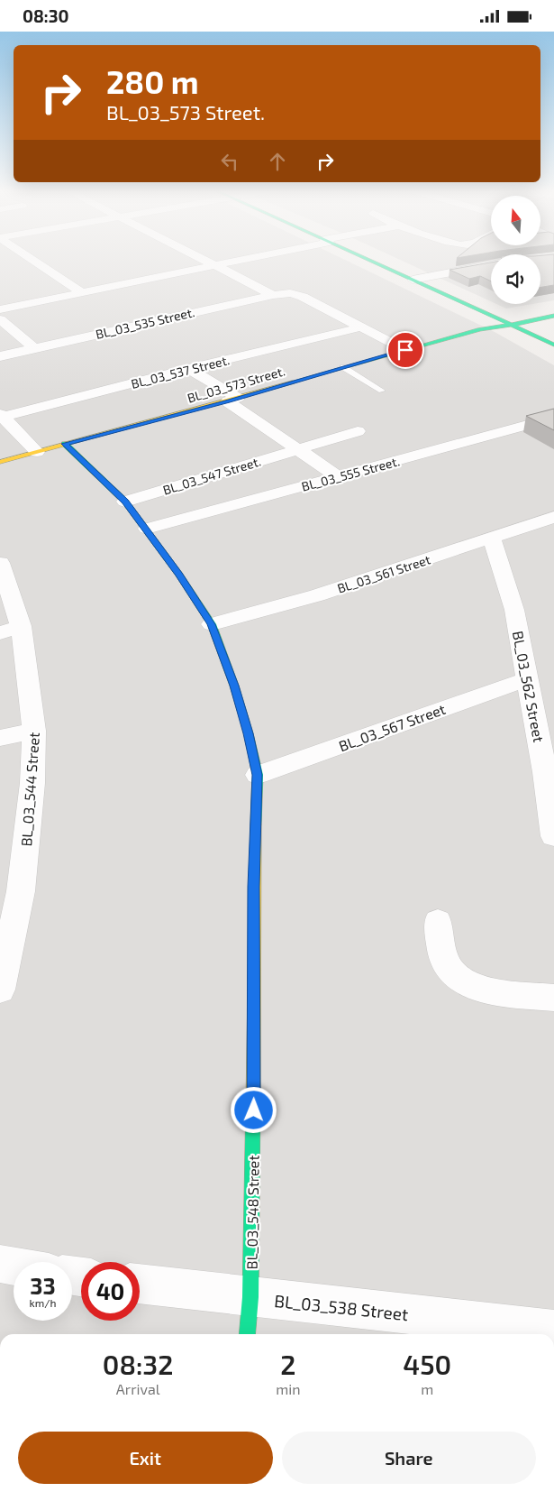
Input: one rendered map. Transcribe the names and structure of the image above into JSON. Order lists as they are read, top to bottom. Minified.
{"streets":{"main road":["BL_03_573 Street.","BL_03_548 Street"],"street":["BL_03_535 Street.","BL_03_537 Street.","BL_03_555 Street.","BL_03_547 Street.","BL_03_561 Street","BL_03_562 Street","BL_03_567 Street","BL_03_544 Street","BL_03_538 Street"]},"crossings":[["BL_03_535 Street.","BL_03_537 Street."],["BL_03_573 Street.","BL_03_548 Street"],["BL_03_555 Street.","BL_03_548 Street"],["BL_03_547 Street.","BL_03_548 Street"],["BL_03_561 Street","BL_03_562 Street"],["BL_03_561 Street","BL_03_548 Street"],["BL_03_562 Street","BL_03_567 Street"],["BL_03_567 Street","BL_03_548 Street"],["BL_03_548 Street","BL_03_538 Street"]],"north":"top","page":{"status":"08:30","turn":["280 m","BL_03_573 Street."],"speed":"33 km/h","limit":"40","eta":["08:32","Arrival","2","min","450","m"],"buttons":["Exit","Share"]}}
